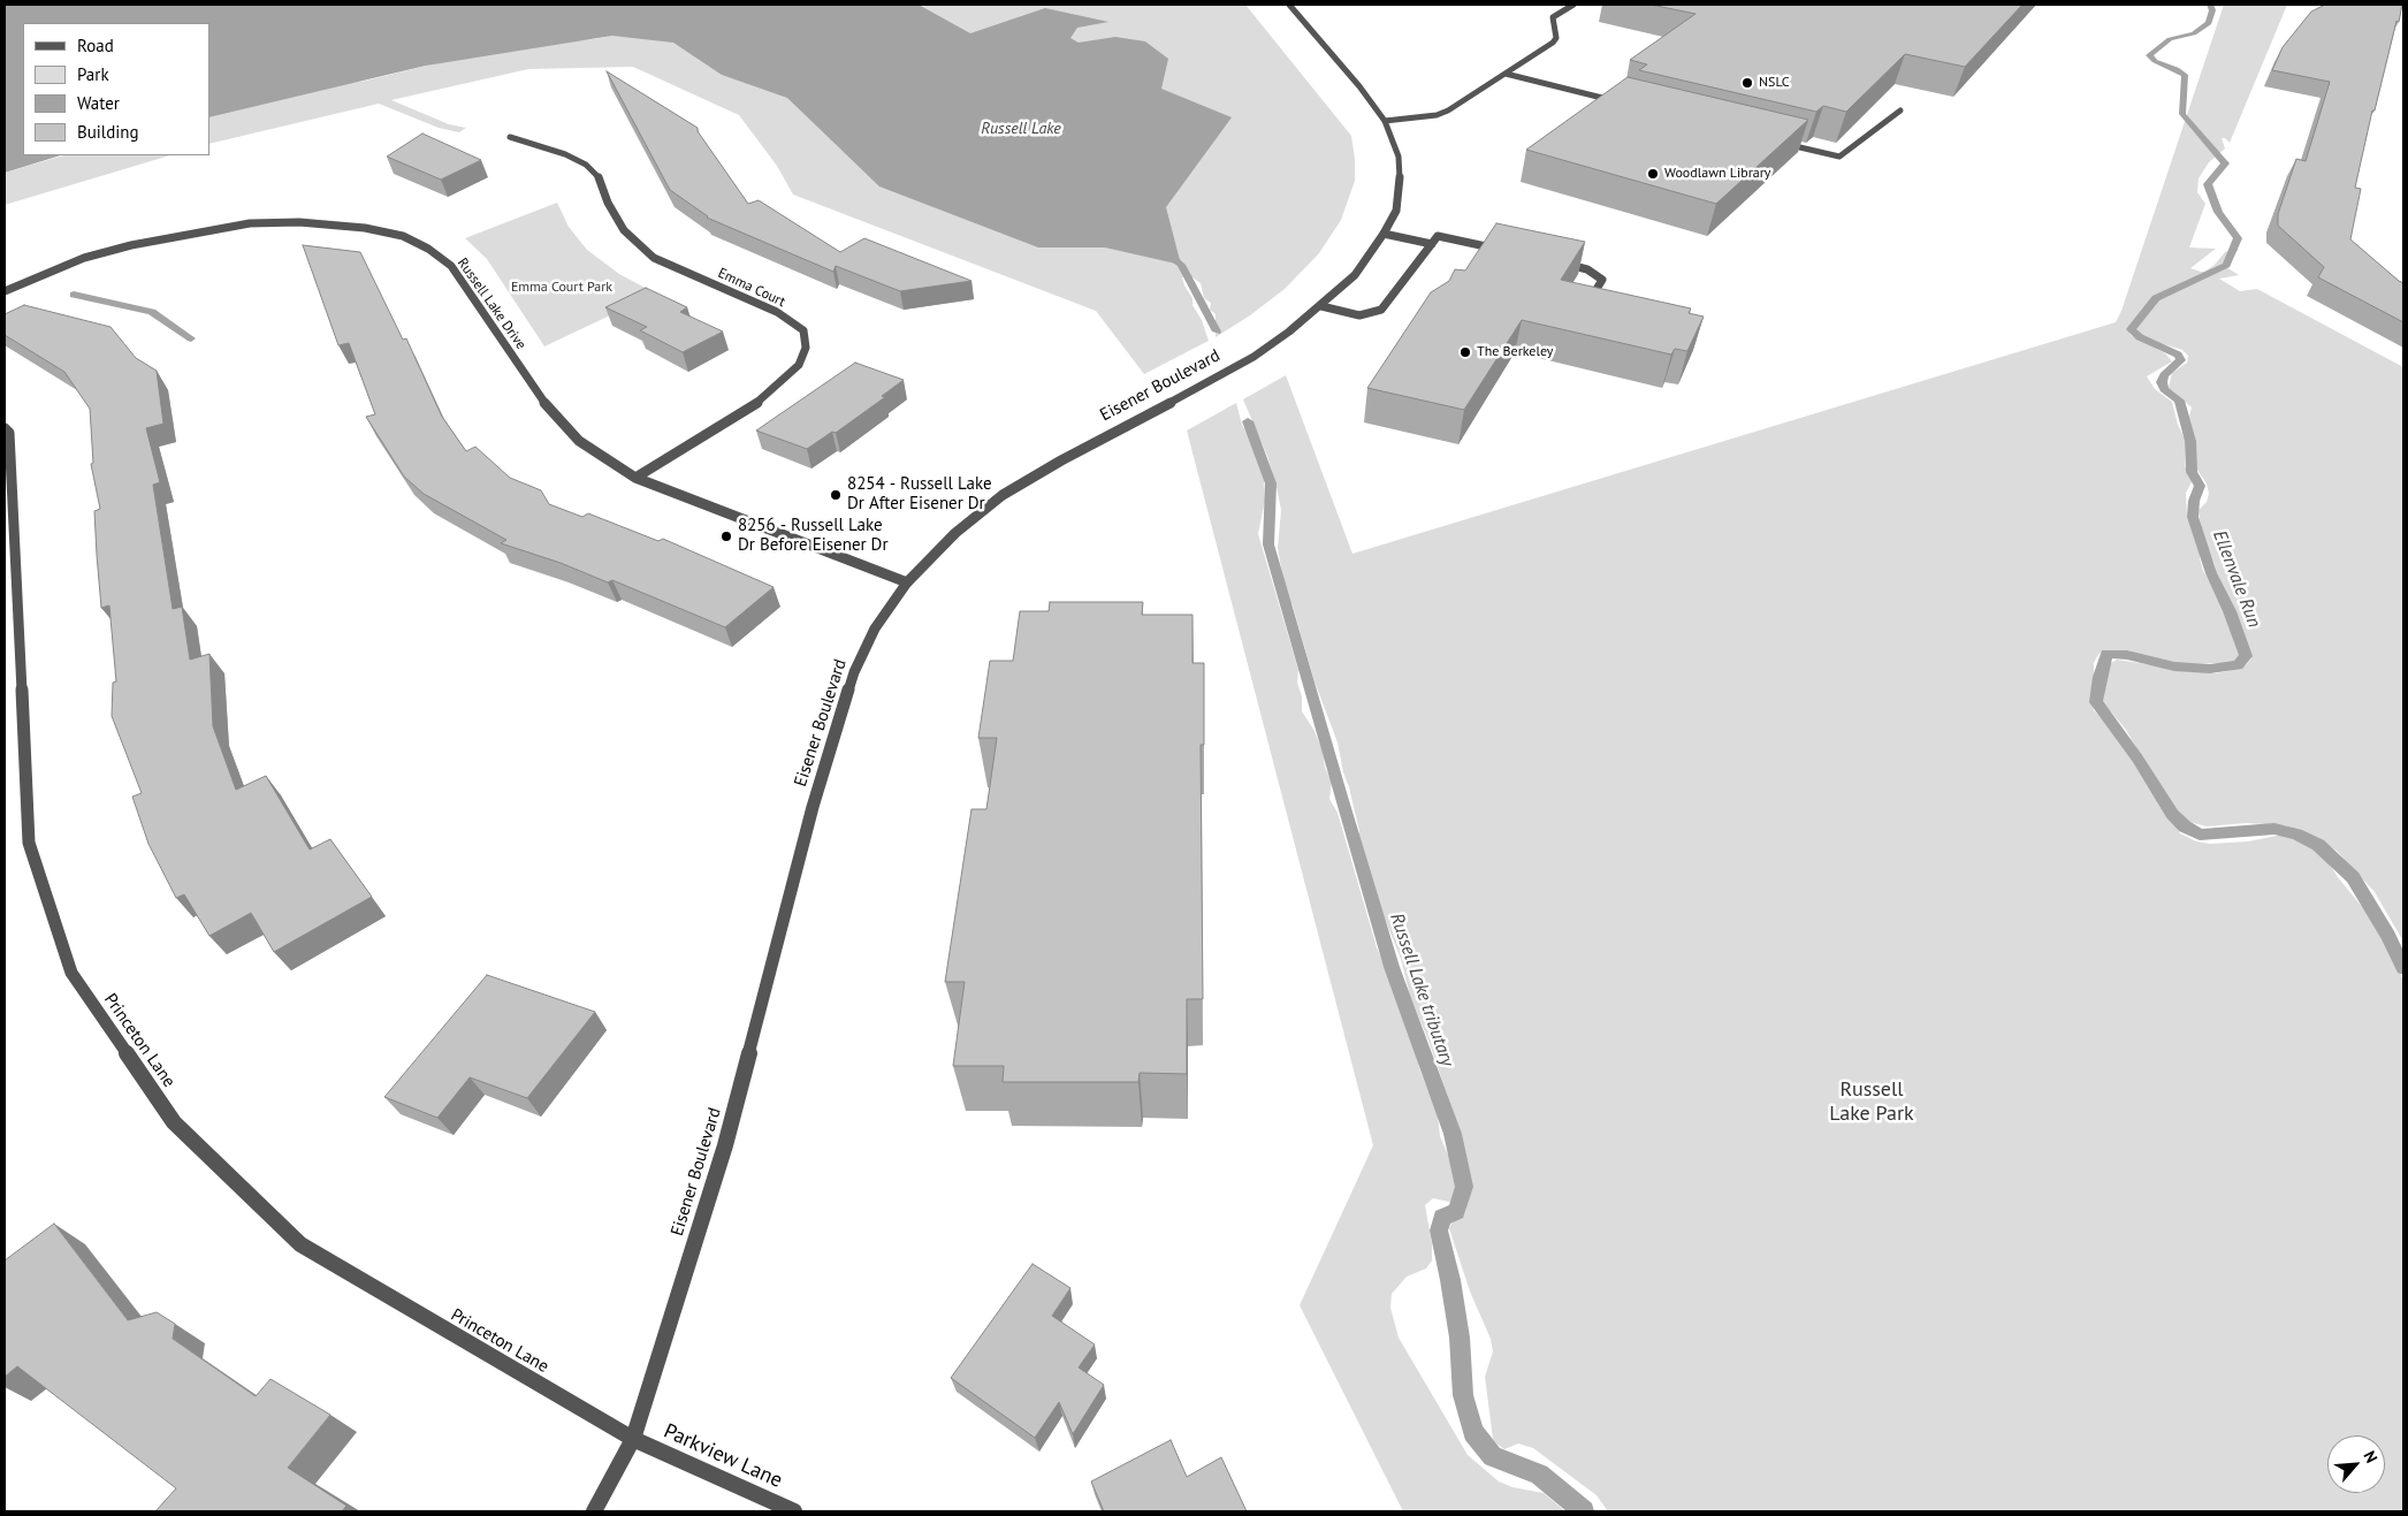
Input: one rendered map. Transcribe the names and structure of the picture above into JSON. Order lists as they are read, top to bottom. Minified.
{"streets":{"street":["Emma Court","Russell Lake Drive","Eisener Boulevard","Princeton Lane","Parkview Lane"]},"crossings":[["Emma Court","Russell Lake Drive"],["Russell Lake Drive","Eisener Boulevard"],["Eisener Boulevard","Princeton Lane"],["Eisener Boulevard","Parkview Lane"],["Princeton Lane","Parkview Lane"]],"water":["Russell Lake","Ellenvale Run","Russell Lake tributary"],"parks":["Emma Court Park","Russell Lake Park"],"places":["NSLC","Woodlawn Library","The Berkeley","8254 - Russell Lake Dr After Eisener Dr","8256 - Russell Lake Dr Before Eisener Dr"],"legend":["Road","Park","Water","Building"],"north":"top right"}
